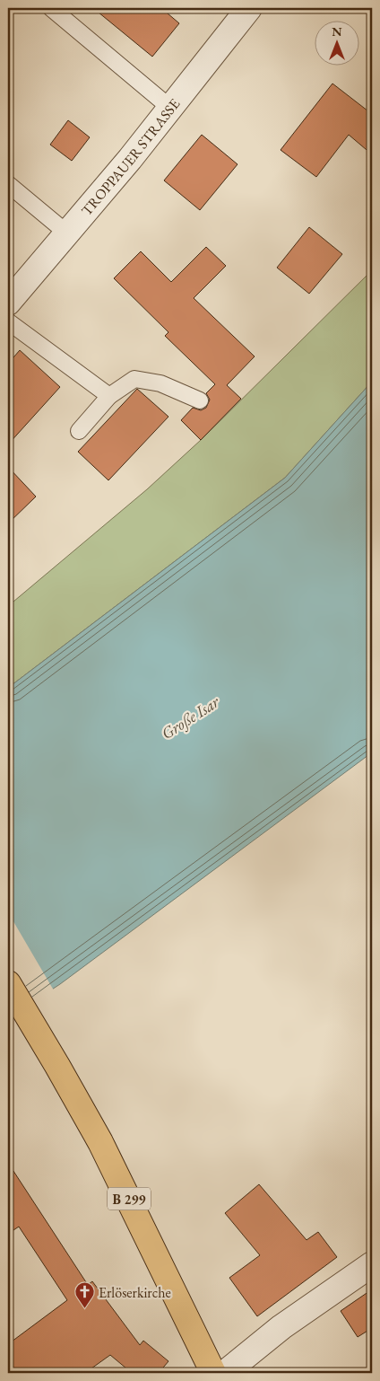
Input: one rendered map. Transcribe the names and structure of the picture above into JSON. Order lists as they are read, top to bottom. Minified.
{"streets":{"main road":["B 299"],"street":["TROPPAUER STRASSE"]},"water":["Große Isar"],"places":{"church":["Erlöserkirche"]},"north":"top"}
